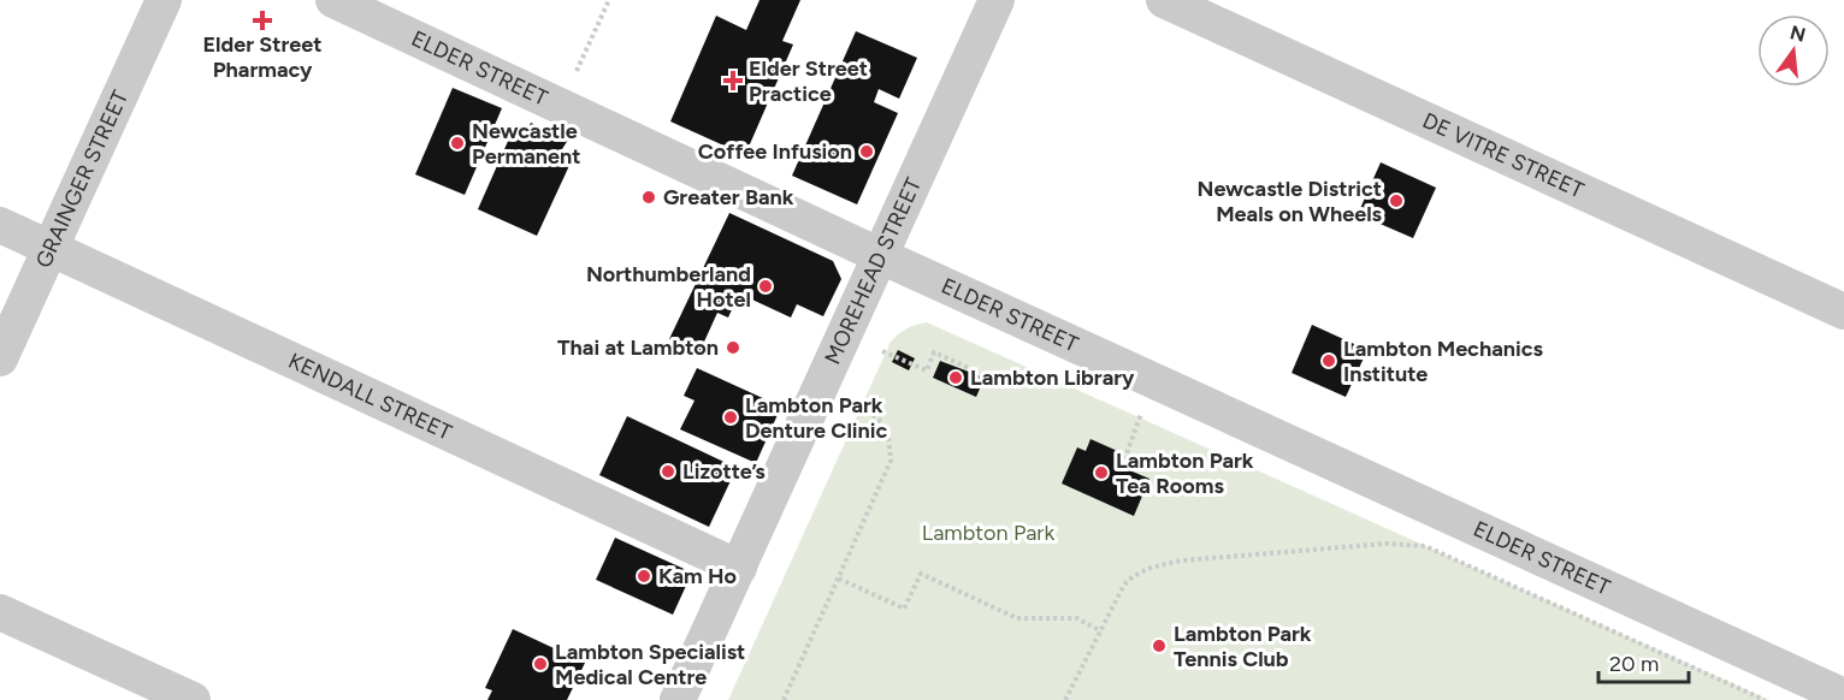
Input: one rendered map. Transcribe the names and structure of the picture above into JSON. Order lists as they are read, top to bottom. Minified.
{"streets":{"street":["ELDER STREET","DE VITRE STREET","GRAINGER STREET","MOREHEAD STREET","KENDALL STREET"]},"crossings":[["ELDER STREET","MOREHEAD STREET"],["GRAINGER STREET","KENDALL STREET"],["MOREHEAD STREET","KENDALL STREET"]],"parks":["Lambton Park"],"places":{"health":["Elder Street Pharmacy","Elder Street Practice"],"other":["Newcastle Permanent","Coffee Infusion","Greater Bank","Newcastle District Meals on Wheels","Northumberland Hotel","Thai at Lambton","Lambton Mechanics Institute","Lambton Library","Lambton Park Denture Clinic","Lizotte’s","Lambton Park Tea Rooms","Kam Ho","Lambton Park Tennis Club","Lambton Specialist Medical Centre"]},"scale_bar":"20 m","north":"top"}
